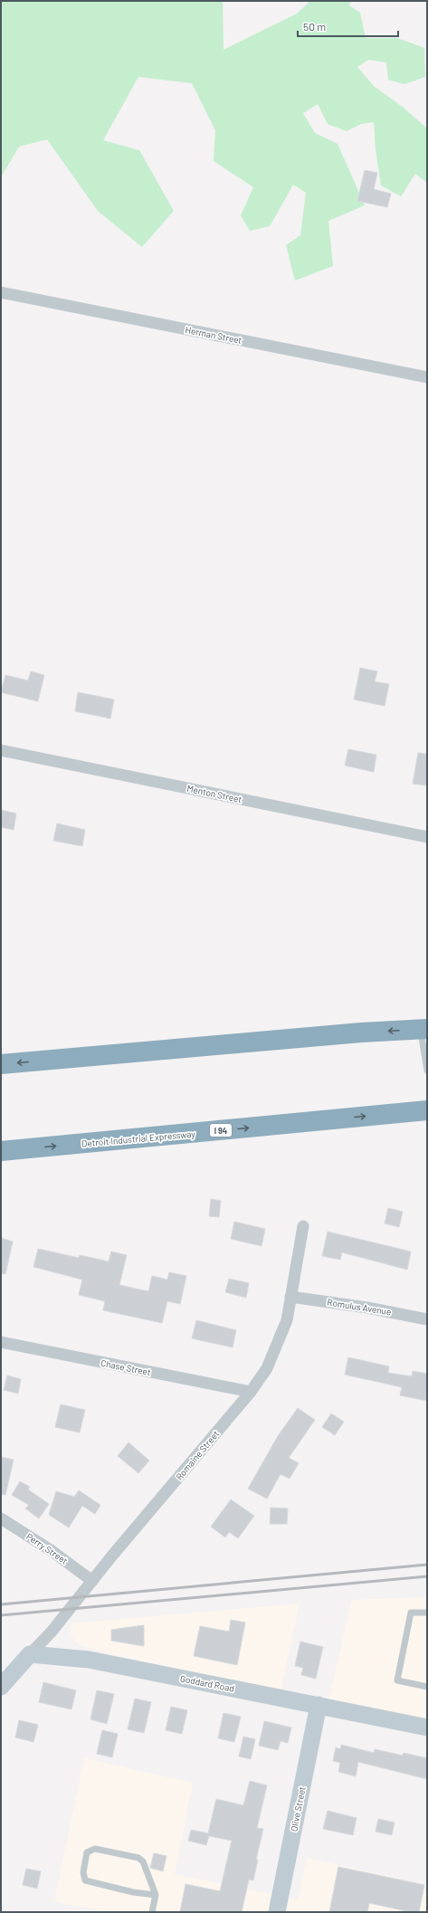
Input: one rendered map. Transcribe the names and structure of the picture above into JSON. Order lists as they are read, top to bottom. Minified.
{"streets":{"highway":["I 94","Detroit Industrial Expressway"],"main road":["Goddard Road","Olive Street"],"street":["Herman Street","Menton Street","Romulus Avenue","Chase Street","Romaine Street","Perry Street"]},"crossings":[["Romulus Avenue","Romaine Street"],["Chase Street","Romaine Street"],["Romaine Street","Perry Street"],["Romaine Street","Goddard Road"],["Goddard Road","Olive Street"]],"scale_bar":"50 m"}
